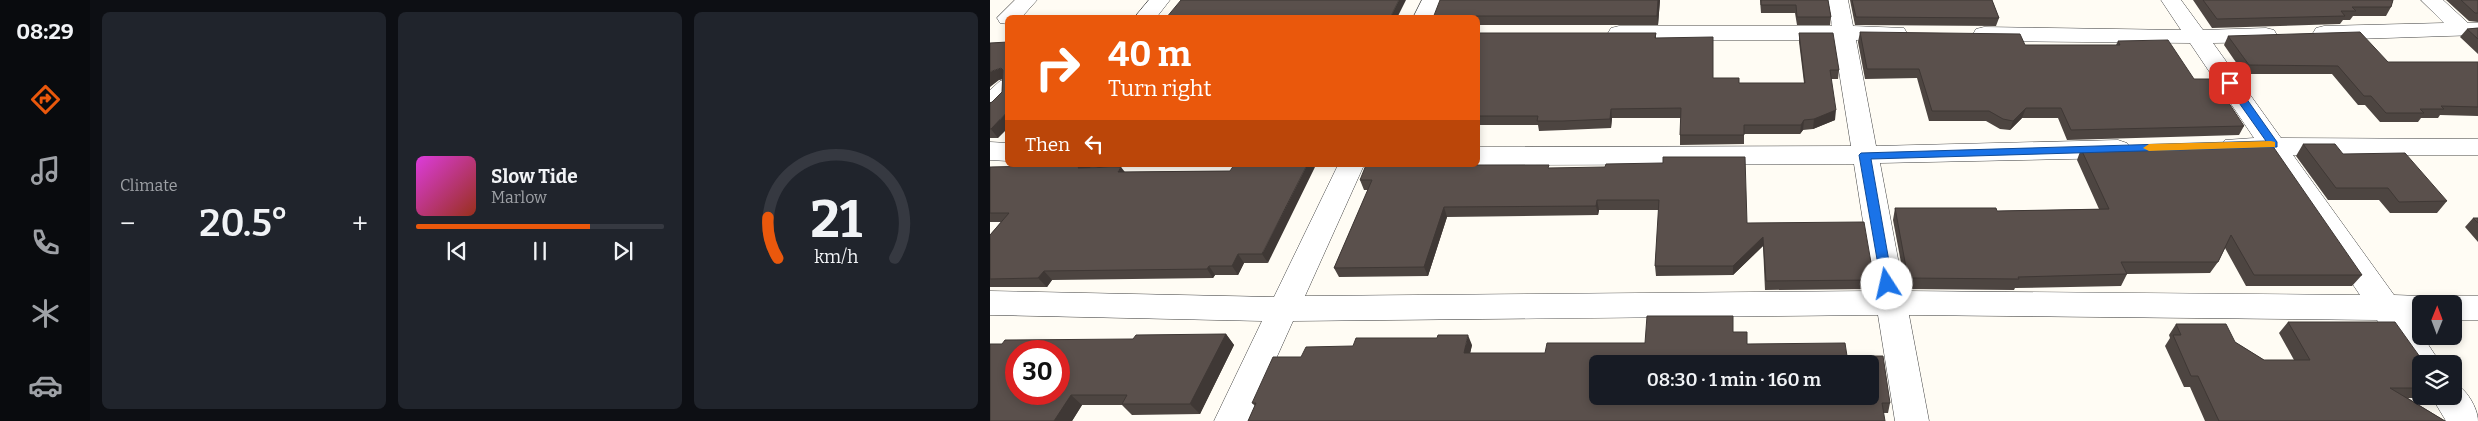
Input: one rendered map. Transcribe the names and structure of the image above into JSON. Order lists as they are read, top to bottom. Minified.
{"north":"top","page":{"tabs":"08:29","tile":"Climate","turn":["40 m","Turn right"],"then":"Then","song":["Slow Tide","Marlow"],"heat":["−","20.5°","+"],"limit":"30","trip":"08:30 · 1 min · 160 m","gauge":["21","km/h"]}}
